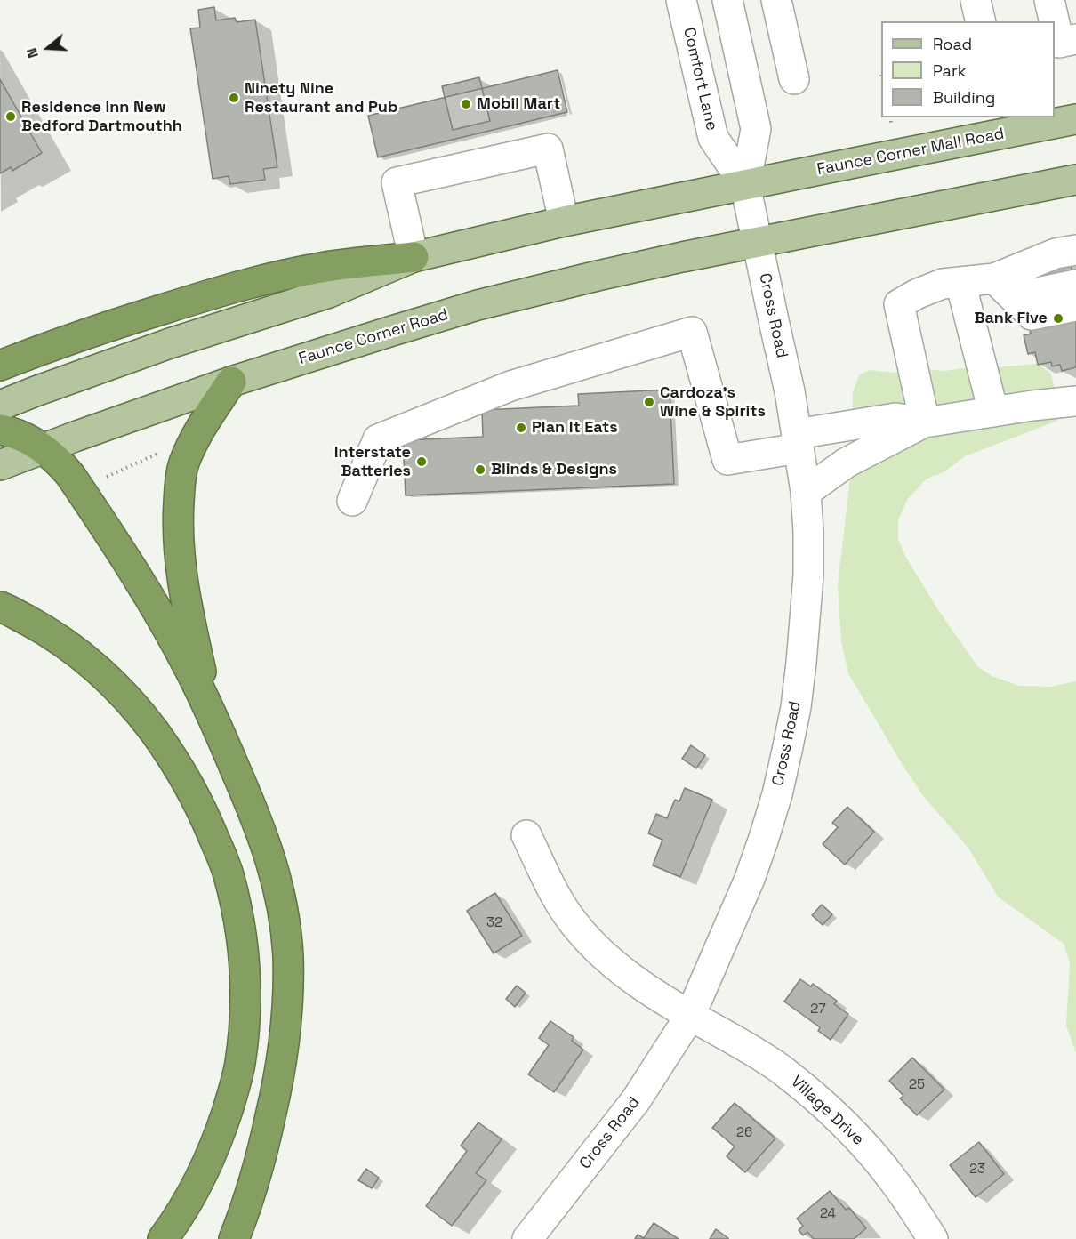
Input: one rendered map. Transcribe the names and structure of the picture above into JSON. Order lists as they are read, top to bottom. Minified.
{"streets":{"main road":["Faunce Corner Mall Road","Faunce Corner Road"],"street":["Comfort Lane","Cross Road","Village Drive"]},"crossings":[["Comfort Lane","Faunce Corner Mall Road"],["Comfort Lane","Cross Road"],["Faunce Corner Mall Road","Cross Road"],["Cross Road","Faunce Corner Road"],["Cross Road","Village Drive"]],"places":["Ninety Nine Restaurant and Pub","Mobil Mart","Residence Inn New Bedford Dartmouthh","Bank Five","Cardoza's Wine & Spirits","Plan It Eats","Interstate Batteries","Blinds & Designs"],"house_numbers":["32","27","25","26","23","24"],"legend":["Road","Park","Building"],"north":"left"}
